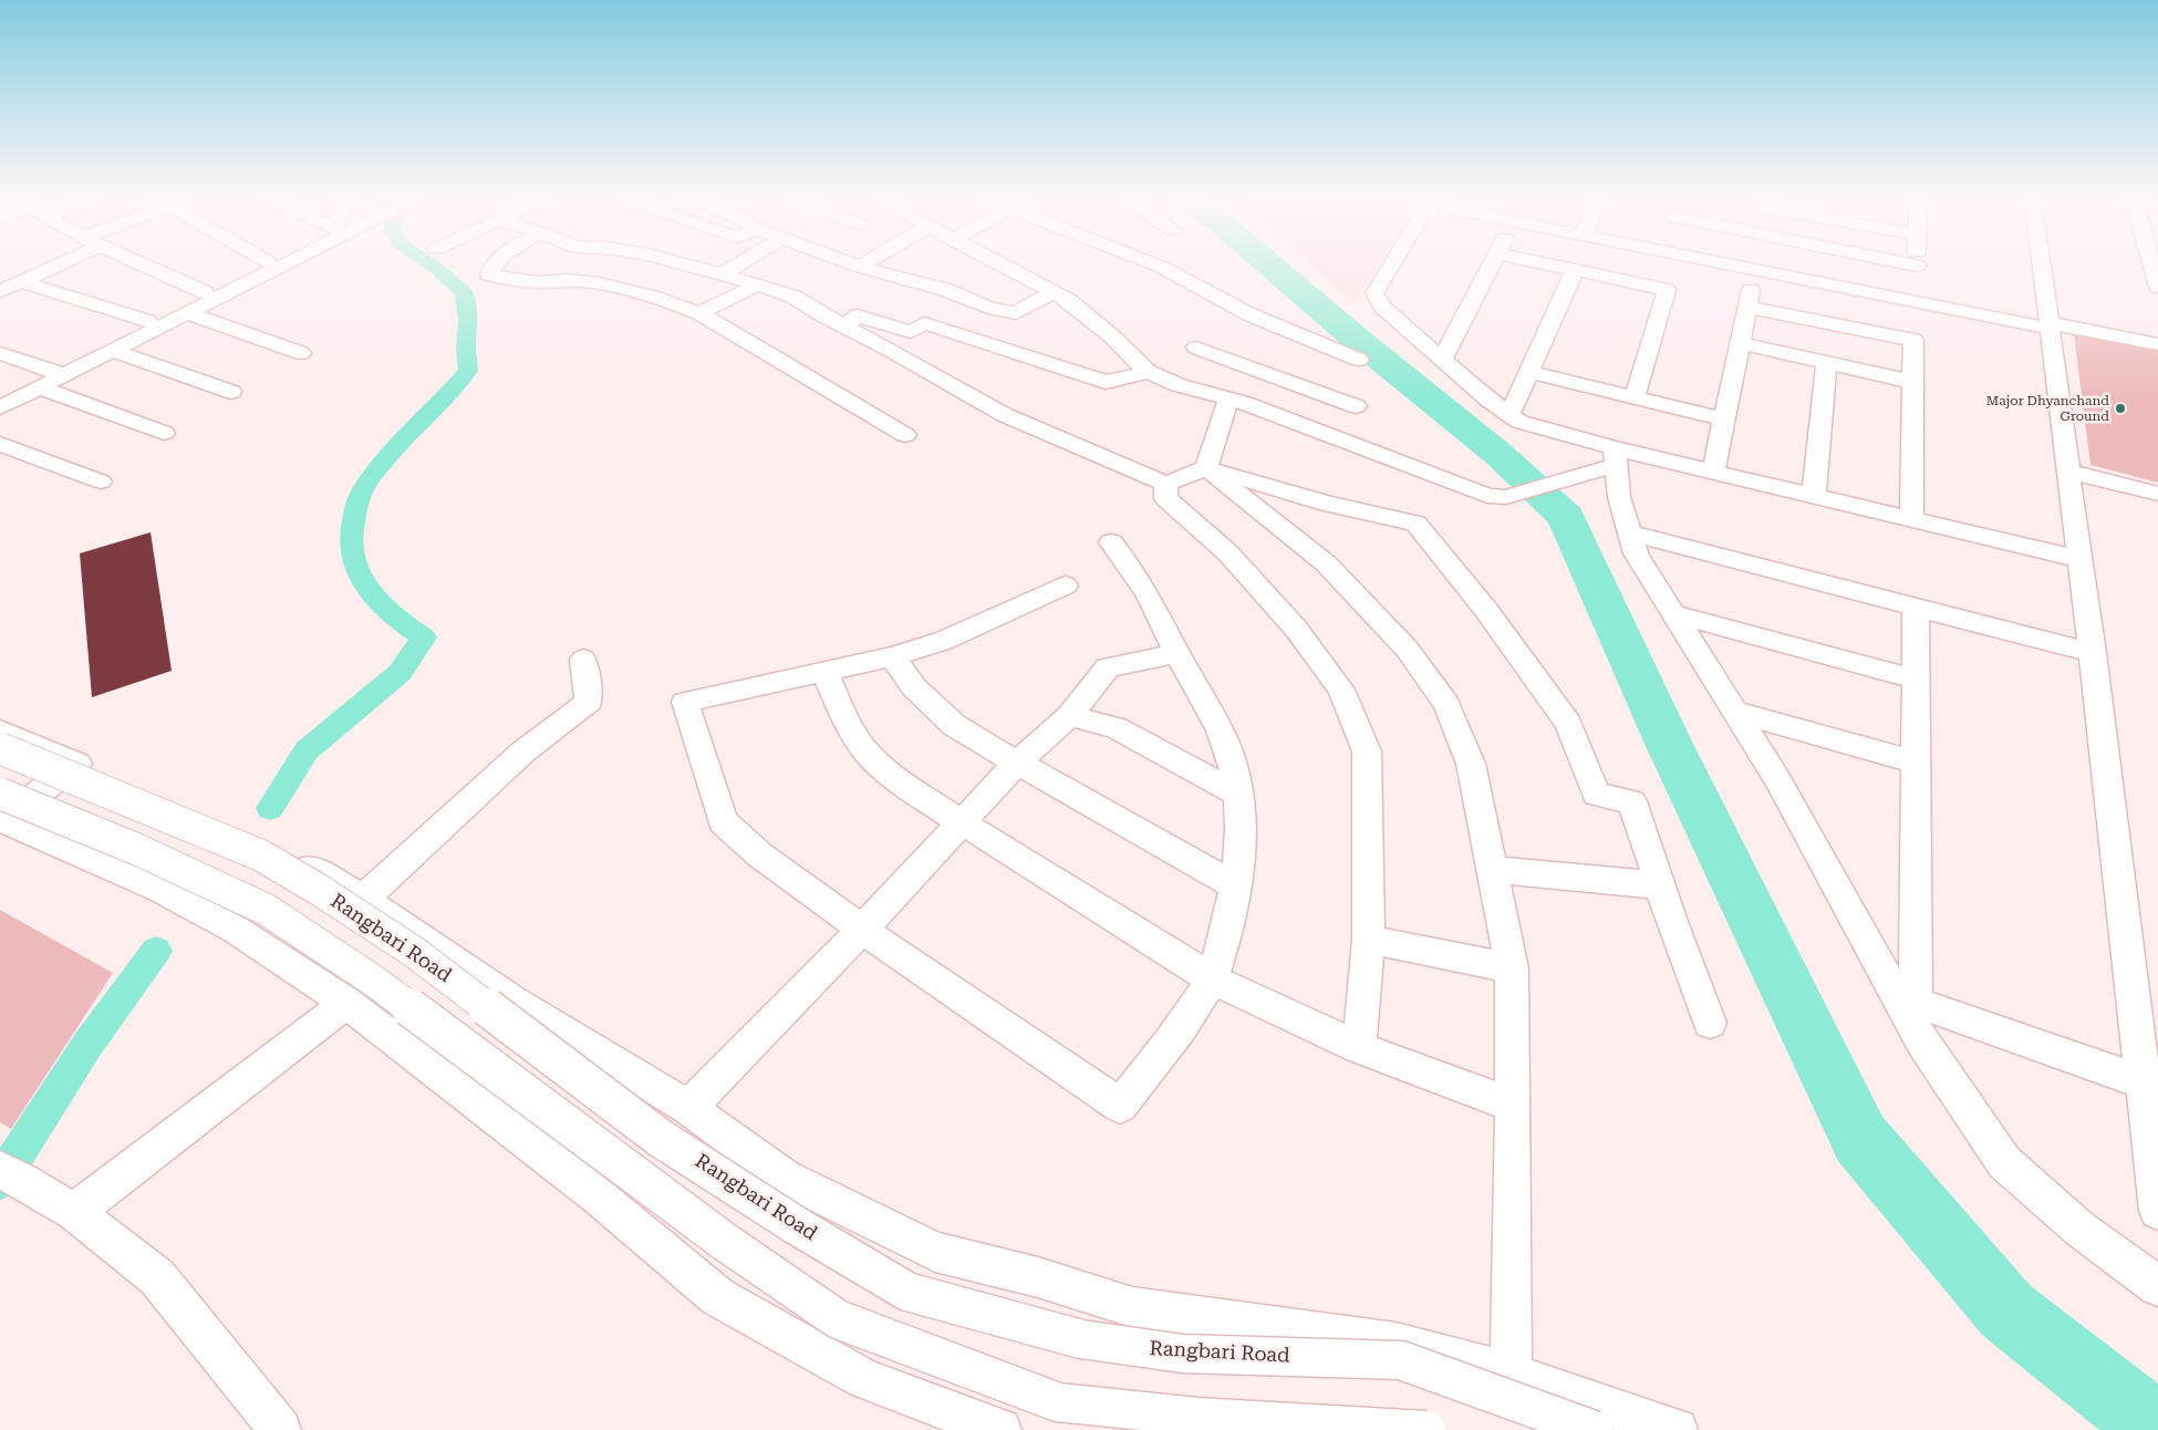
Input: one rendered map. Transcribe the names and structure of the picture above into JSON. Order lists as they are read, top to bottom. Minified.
{"streets":{"street":["Rangbari Road"]},"places":["Major Dhyanchand Ground"]}
